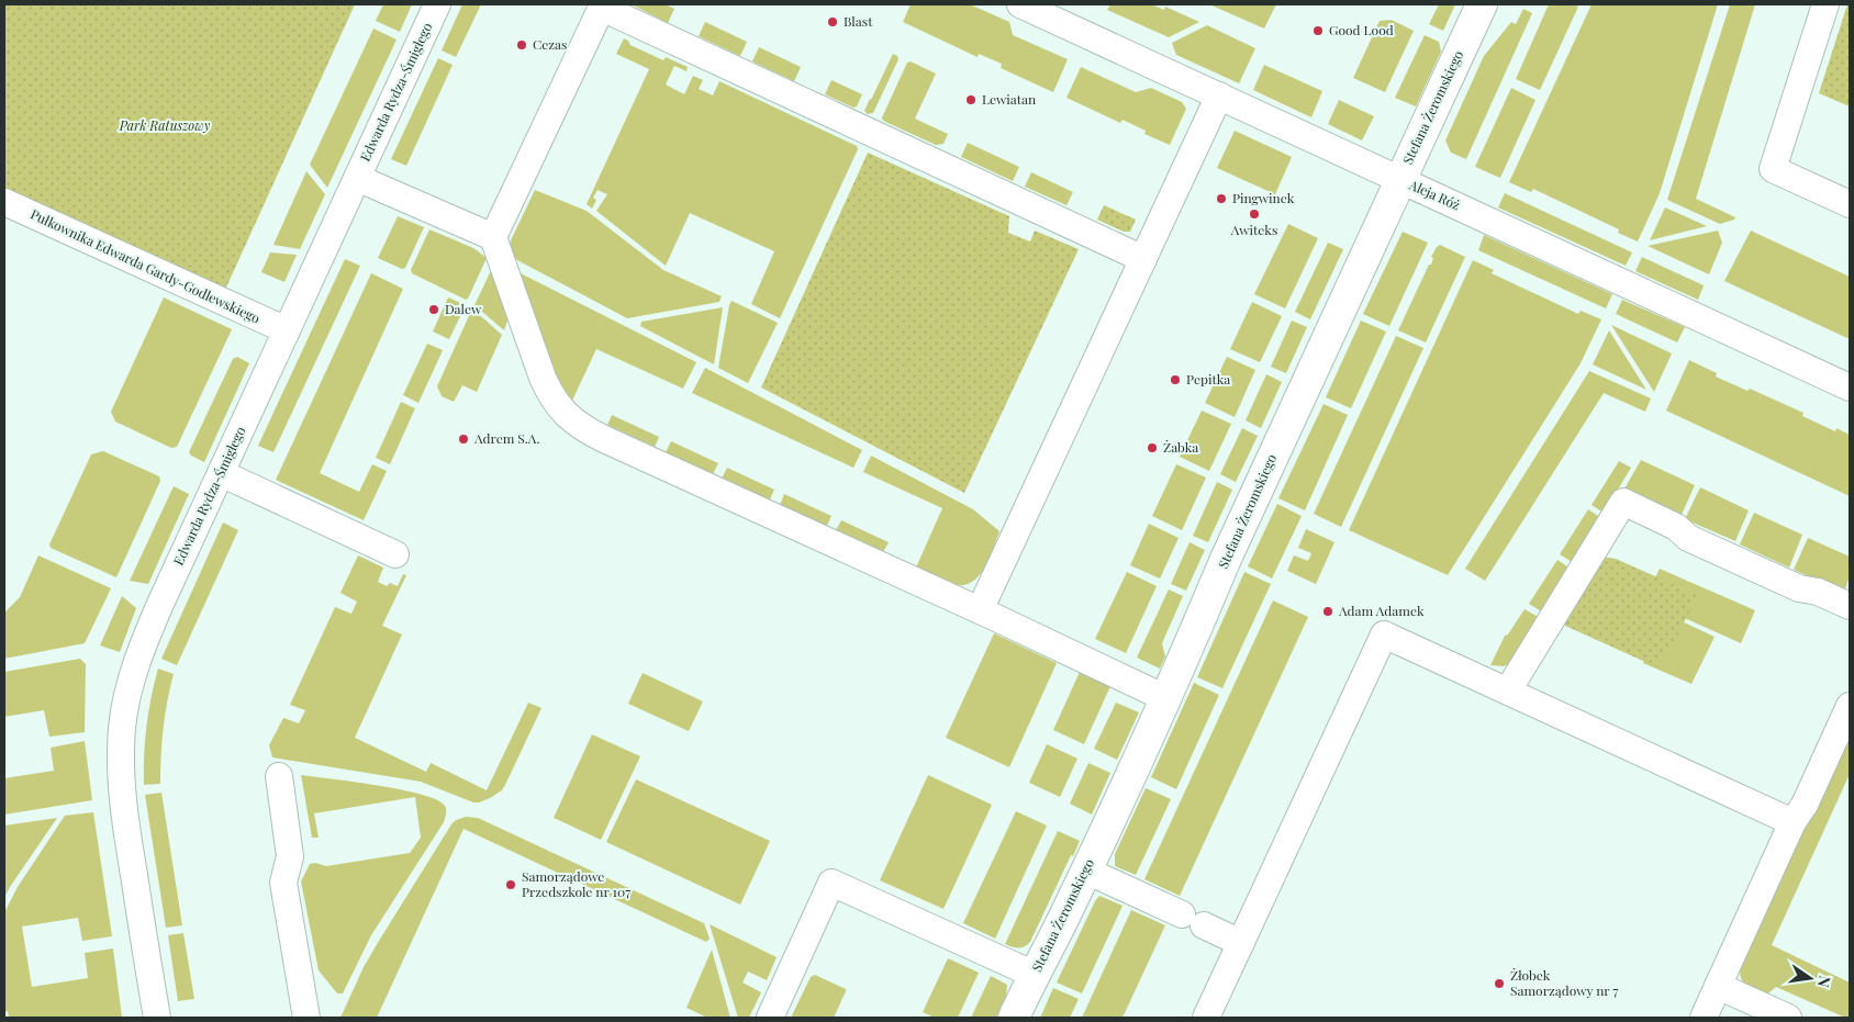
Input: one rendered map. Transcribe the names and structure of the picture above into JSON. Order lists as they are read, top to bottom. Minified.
{"streets":{"street":["Edwarda Rydza-Śmigłego","Stefana Żeromskiego","Aleja Róż","Pułkownika Edwarda Gardy-Godlewskiego"]},"crossings":[["Edwarda Rydza-Śmigłego","Pułkownika Edwarda Gardy-Godlewskiego"],["Stefana Żeromskiego","Aleja Róż"]],"parks":["Park Ratuszowy"],"places":["Blast","Good Lood","Cezas","Lewiatan","Pingwinek","Awiteks","Dalew","Pepitka","Adrem S.A.","Żabka","Adam Adamek","Samorządowe Przedszkole nr 107","Żłobek Samorządowy nr 7"],"north":"right"}
